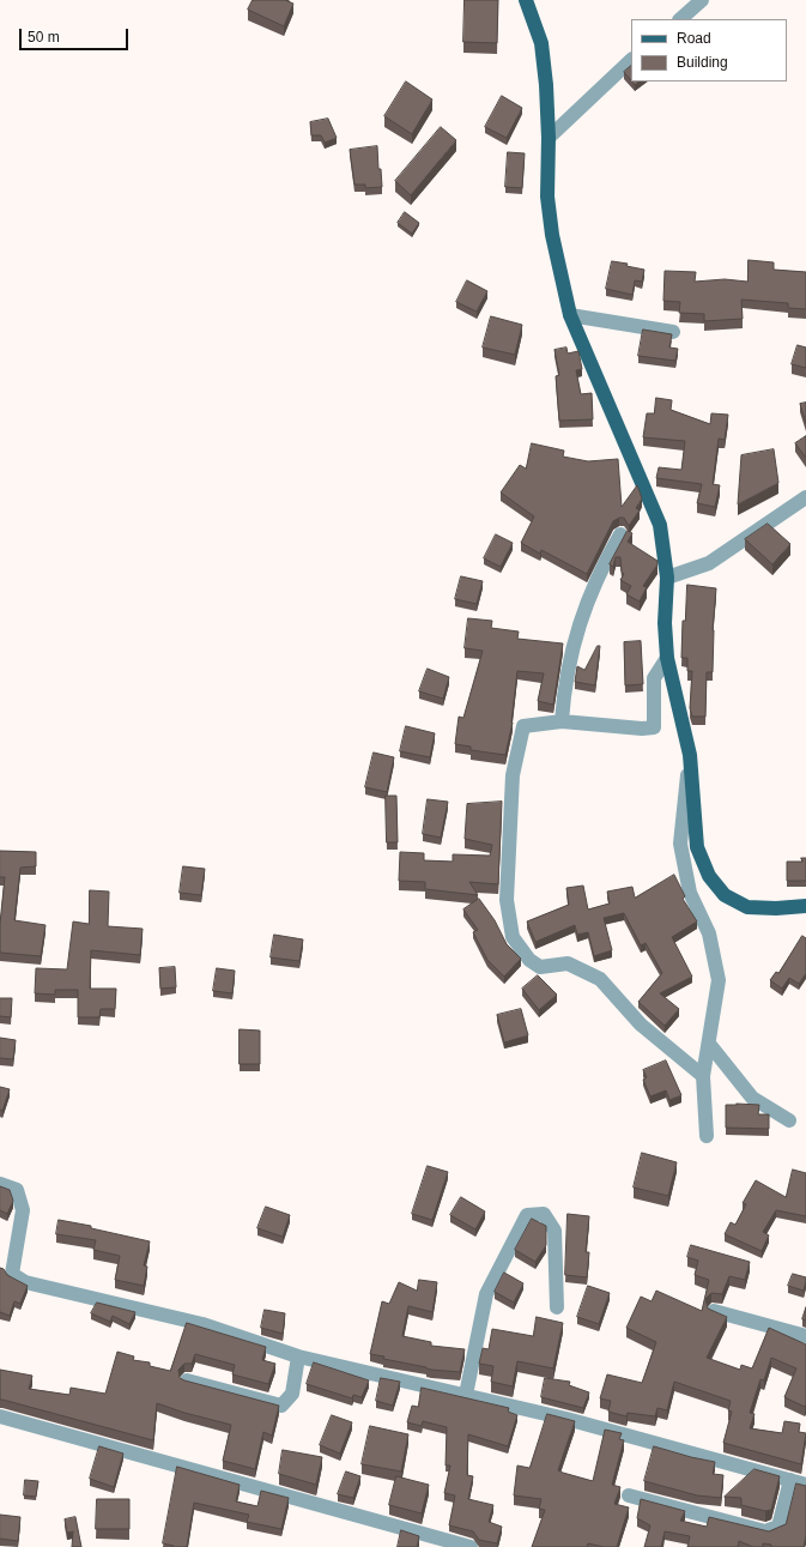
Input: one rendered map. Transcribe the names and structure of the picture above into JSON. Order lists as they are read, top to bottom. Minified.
{"legend":["Road","Building"],"scale_bar":"50 m"}
